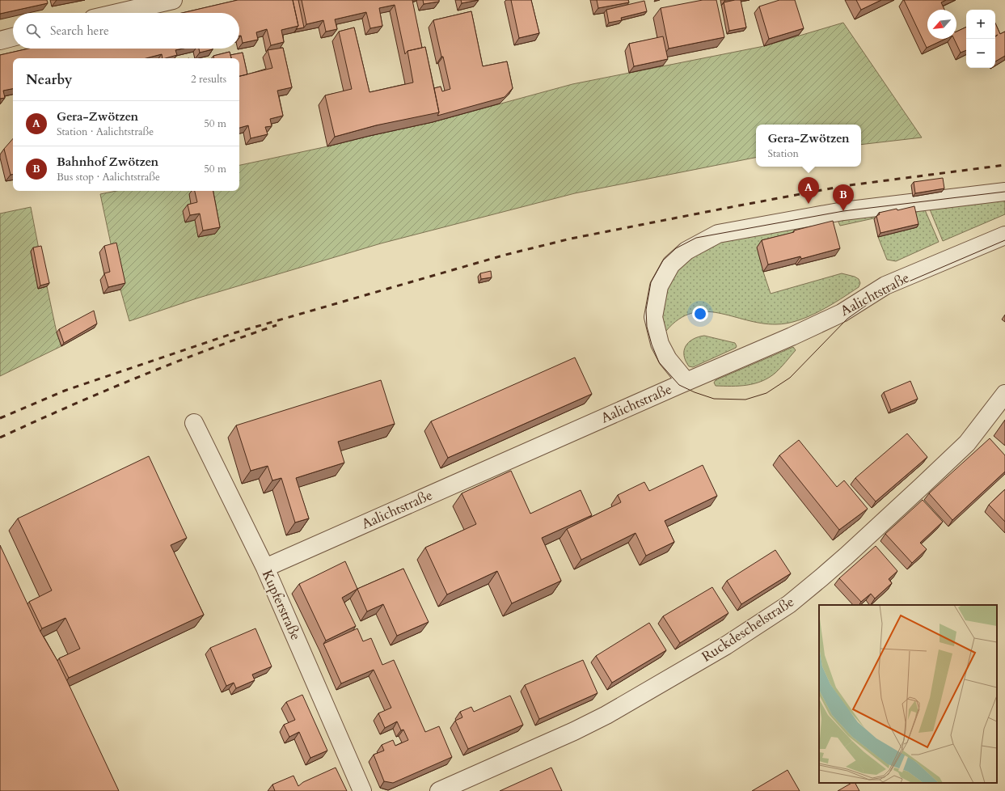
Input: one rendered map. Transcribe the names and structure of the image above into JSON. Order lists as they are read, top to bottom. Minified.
{"streets":{"street":["Aalichtstraße","Kupferstraße","Ruckdeschelstraße"]},"crossings":[["Aalichtstraße","Kupferstraße"]],"north":"bottom left","page":{"map_buttons":["+","−"],"search":"Search here","heading":["Nearby","2 results"],"list":[{"mark":"A","name":"Gera-Zwötzen","note":"Station · Aalichtstraße","value":"50 m"},{"mark":"B","name":"Bahnhof Zwötzen","note":"Bus stop · Aalichtstraße","value":"50 m"}],"popup":["Gera-Zwötzen","Station"],"pins":["A","B"]}}
